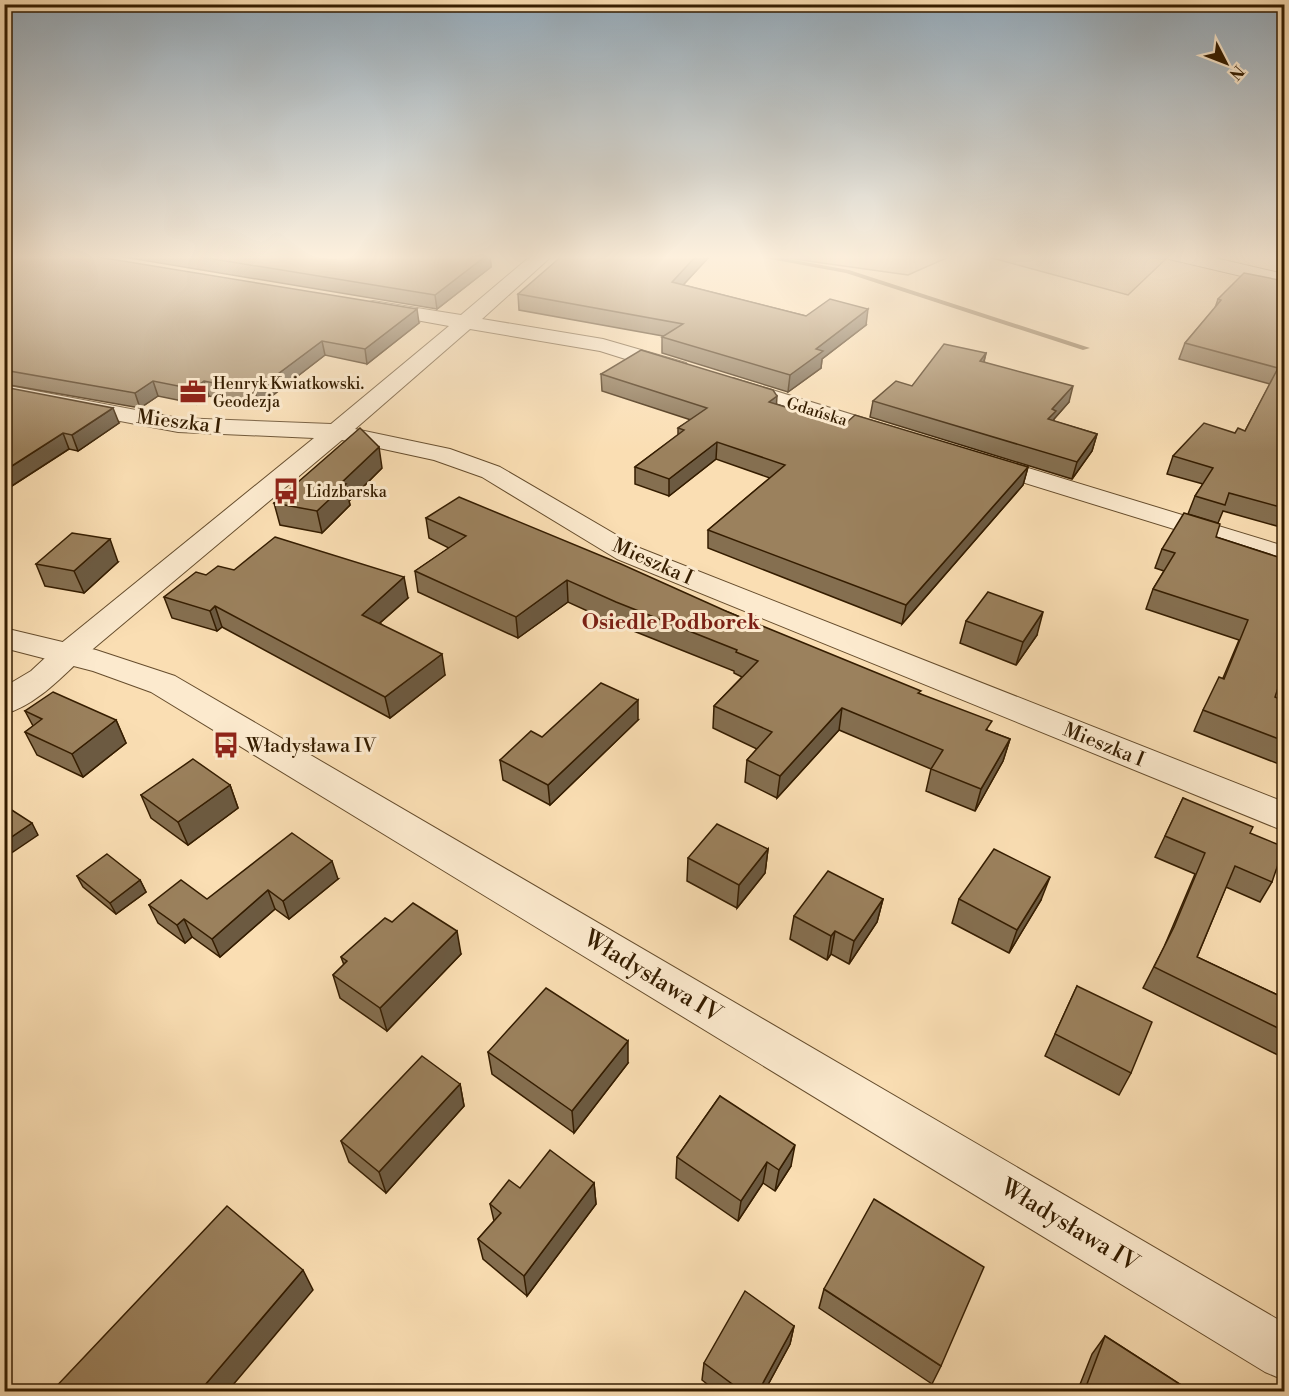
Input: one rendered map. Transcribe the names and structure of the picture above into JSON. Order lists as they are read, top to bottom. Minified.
{"streets":{"street":["Gdańska","Mieszka I","Władysława IV"]},"districts":["Osiedle Podborek"],"places":{"office":["Henryk Kwiatkowski. Geodezja"],"bus stop":["Lidzbarska","Władysława IV"]},"north":"bottom right"}
